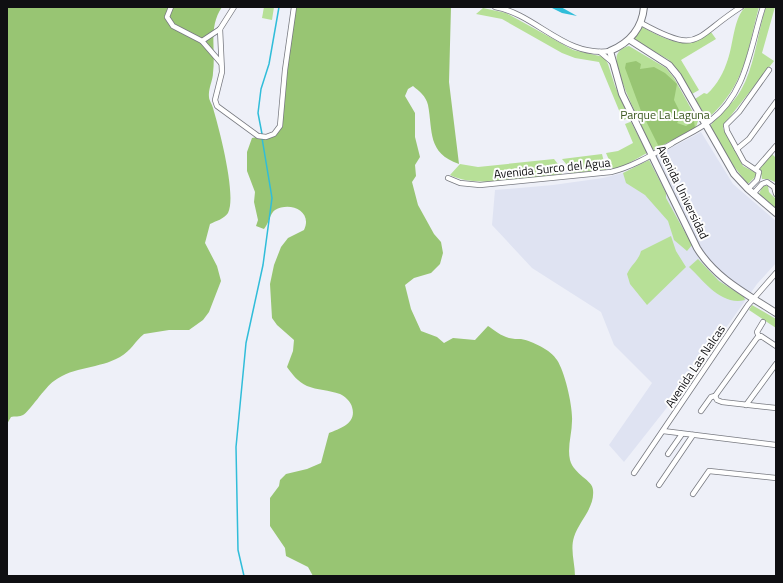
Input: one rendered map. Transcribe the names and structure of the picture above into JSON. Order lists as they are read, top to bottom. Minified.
{"streets":{"street":["Avenida Surco del Agua","Avenida Universidad","Avenida Las Nalcas"]},"crossings":[["Avenida Surco del Agua","Avenida Universidad"],["Avenida Universidad","Avenida Las Nalcas"]],"parks":["Parque La Laguna"]}
